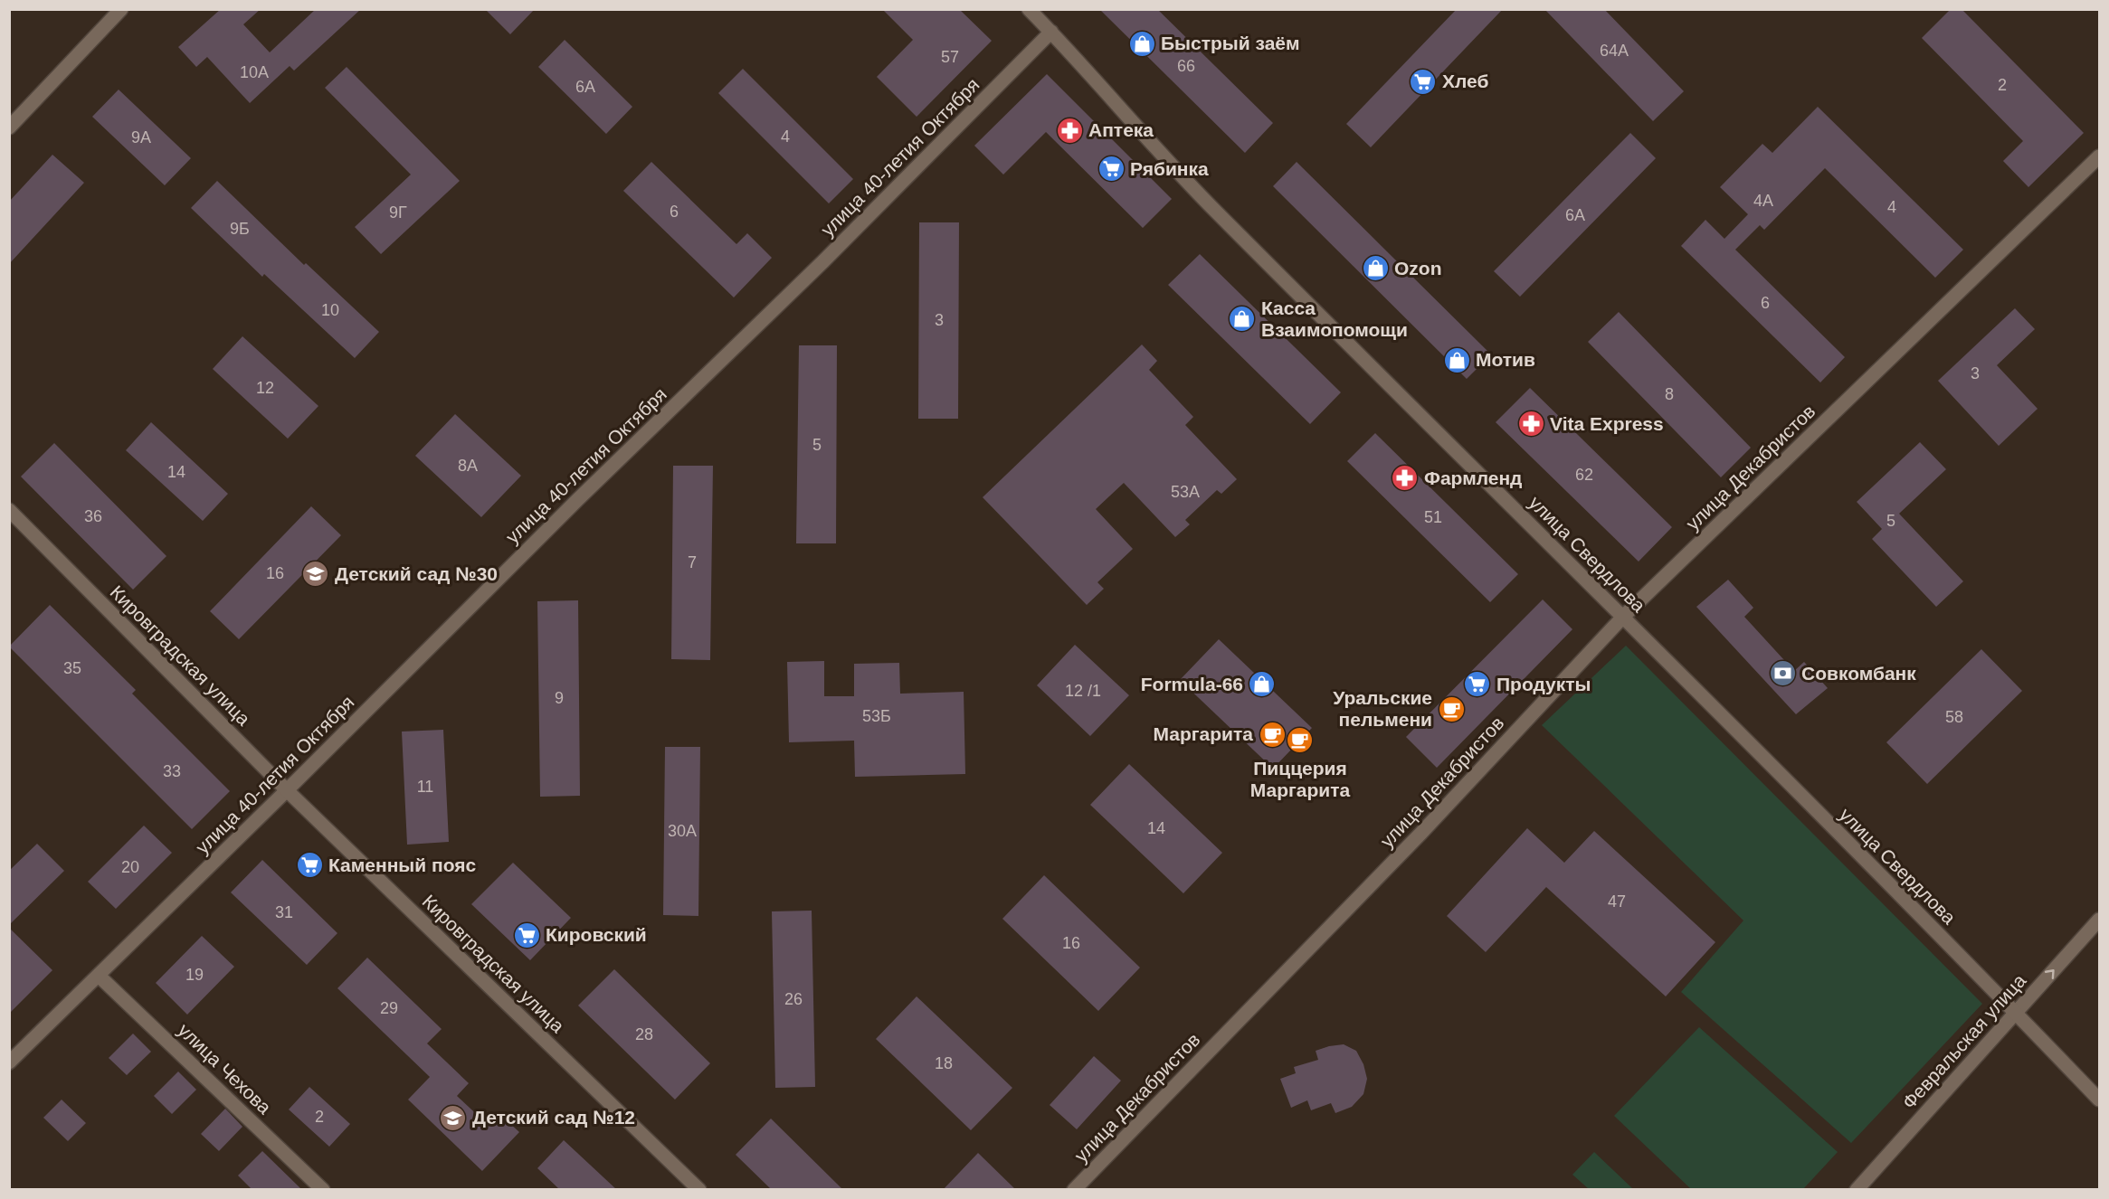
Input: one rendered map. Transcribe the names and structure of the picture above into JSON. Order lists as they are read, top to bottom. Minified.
{"streets":{"street":["улица 40-летия Октября","улица Декабристов","улица Свердлова","Кировградская улица","Февральская улица","улица Чехова"]},"crossings":[["улица 40-летия Октября","улица Свердлова"],["улица 40-летия Октября","Кировградская улица"],["улица 40-летия Октября","улица Чехова"],["улица Декабристов","улица Свердлова"],["улица Свердлова","Февральская улица"]],"places":{"shop":["Быстрый заём","Ozon","Касса Взаимопомощи","Мотив","Formula-66"],"supermarket":["Хлеб","Рябинка","Продукты","Каменный пояс","Кировский"],"pharmacy":["Аптека","Vita Express","Фармленд"],"school or university":["Детский сад №30","Детский сад №12"],"bank":["Совкомбанк"],"cafe":["Уральские пельмени","Маргарита","Пиццерия Маргарита"]},"house_numbers":["64А","57","66","10А","2","6А","4","9А","4А","4","6","9Г","6А","9Б","6","10","3","3","12","8","5","8А","14","62","53А","36","51","5","7","16","35","12 /1","9","53Б","58","33","11","14","30А","20","47","31","16","19","26","29","28","18","2"]}
